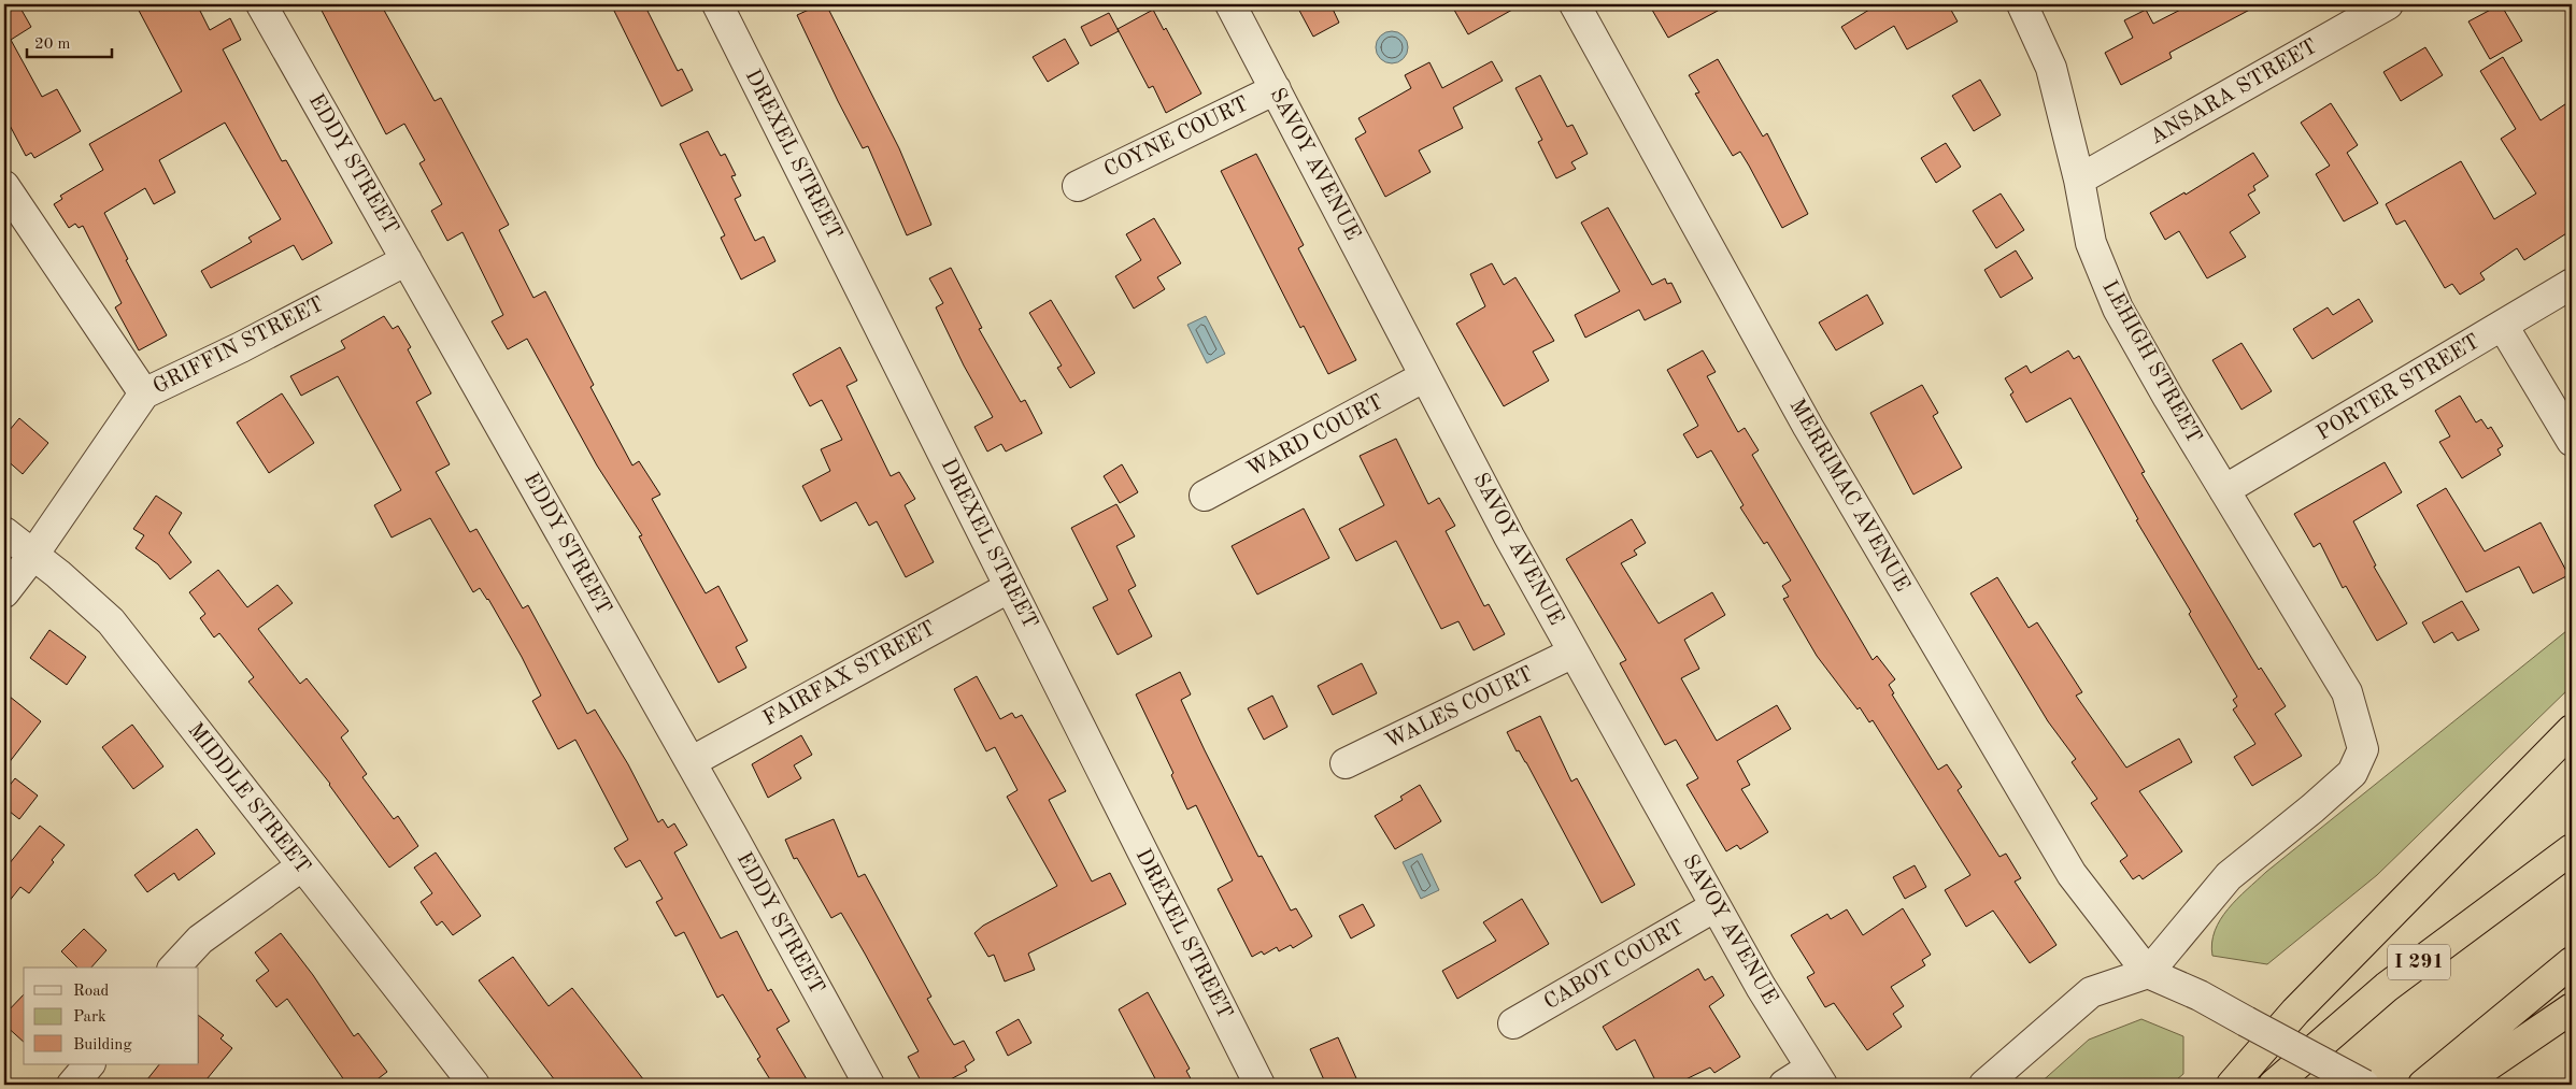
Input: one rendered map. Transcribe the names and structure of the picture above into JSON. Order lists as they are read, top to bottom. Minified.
{"streets":{"highway":["I 291"],"street":["ANSARA STREET","COYNE COURT","DREXEL STREET","EDDY STREET","SAVOY AVENUE","GRIFFIN STREET","LEHIGH STREET","PORTER STREET","WARD COURT","MERRIMAC AVENUE","FAIRFAX STREET","WALES COURT","MIDDLE STREET","CABOT COURT"]},"crossings":[["ANSARA STREET","LEHIGH STREET"],["COYNE COURT","SAVOY AVENUE"],["DREXEL STREET","FAIRFAX STREET"],["EDDY STREET","GRIFFIN STREET"],["EDDY STREET","FAIRFAX STREET"],["SAVOY AVENUE","WARD COURT"],["SAVOY AVENUE","WALES COURT"],["SAVOY AVENUE","CABOT COURT"],["GRIFFIN STREET","MIDDLE STREET"],["LEHIGH STREET","PORTER STREET"],["LEHIGH STREET","MERRIMAC AVENUE"]],"legend":["Road","Park","Building"],"scale_bar":"20 m"}
